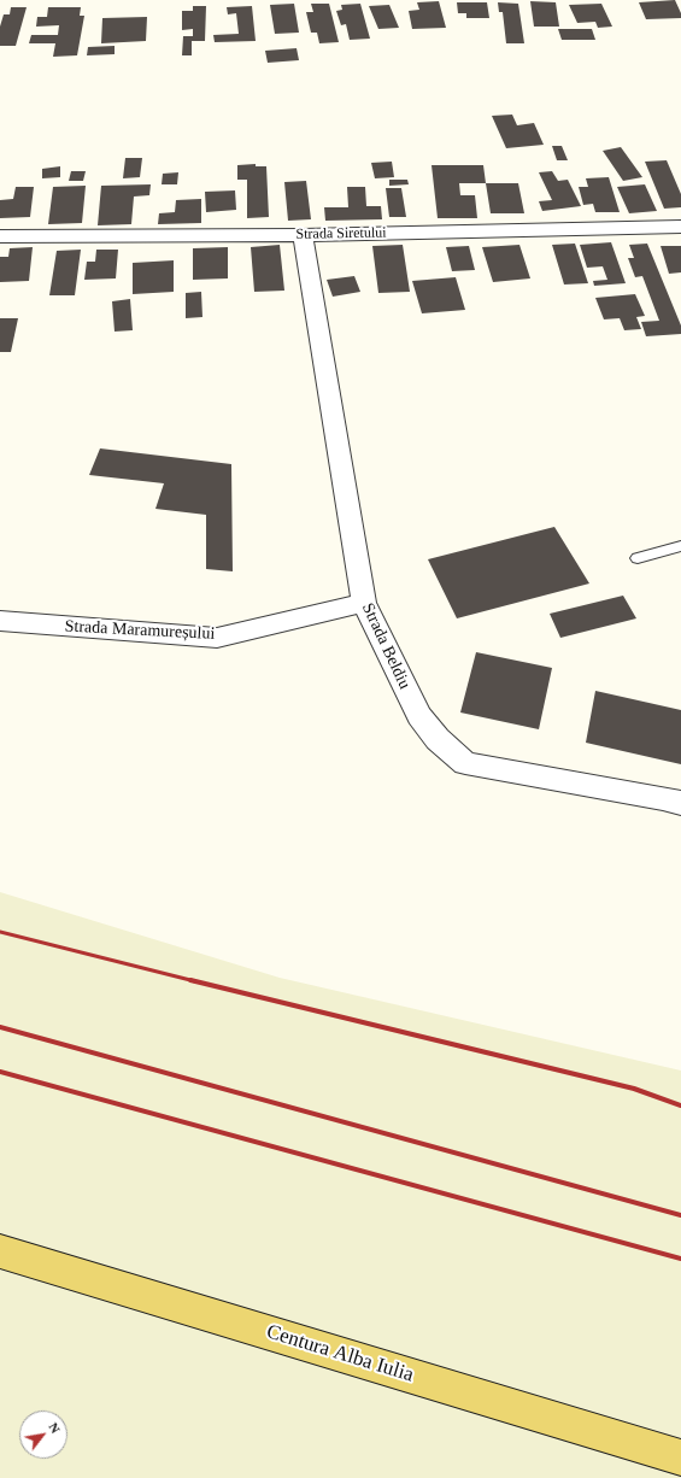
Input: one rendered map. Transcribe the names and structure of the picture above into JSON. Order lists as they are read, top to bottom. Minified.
{"streets":{"main road":["Centura Alba Iulia"],"street":["Strada Siretului","Strada Maramureșului","Strada Beldiu"]},"crossings":[["Strada Siretului","Strada Beldiu"],["Strada Maramureșului","Strada Beldiu"]],"north":"top right"}
